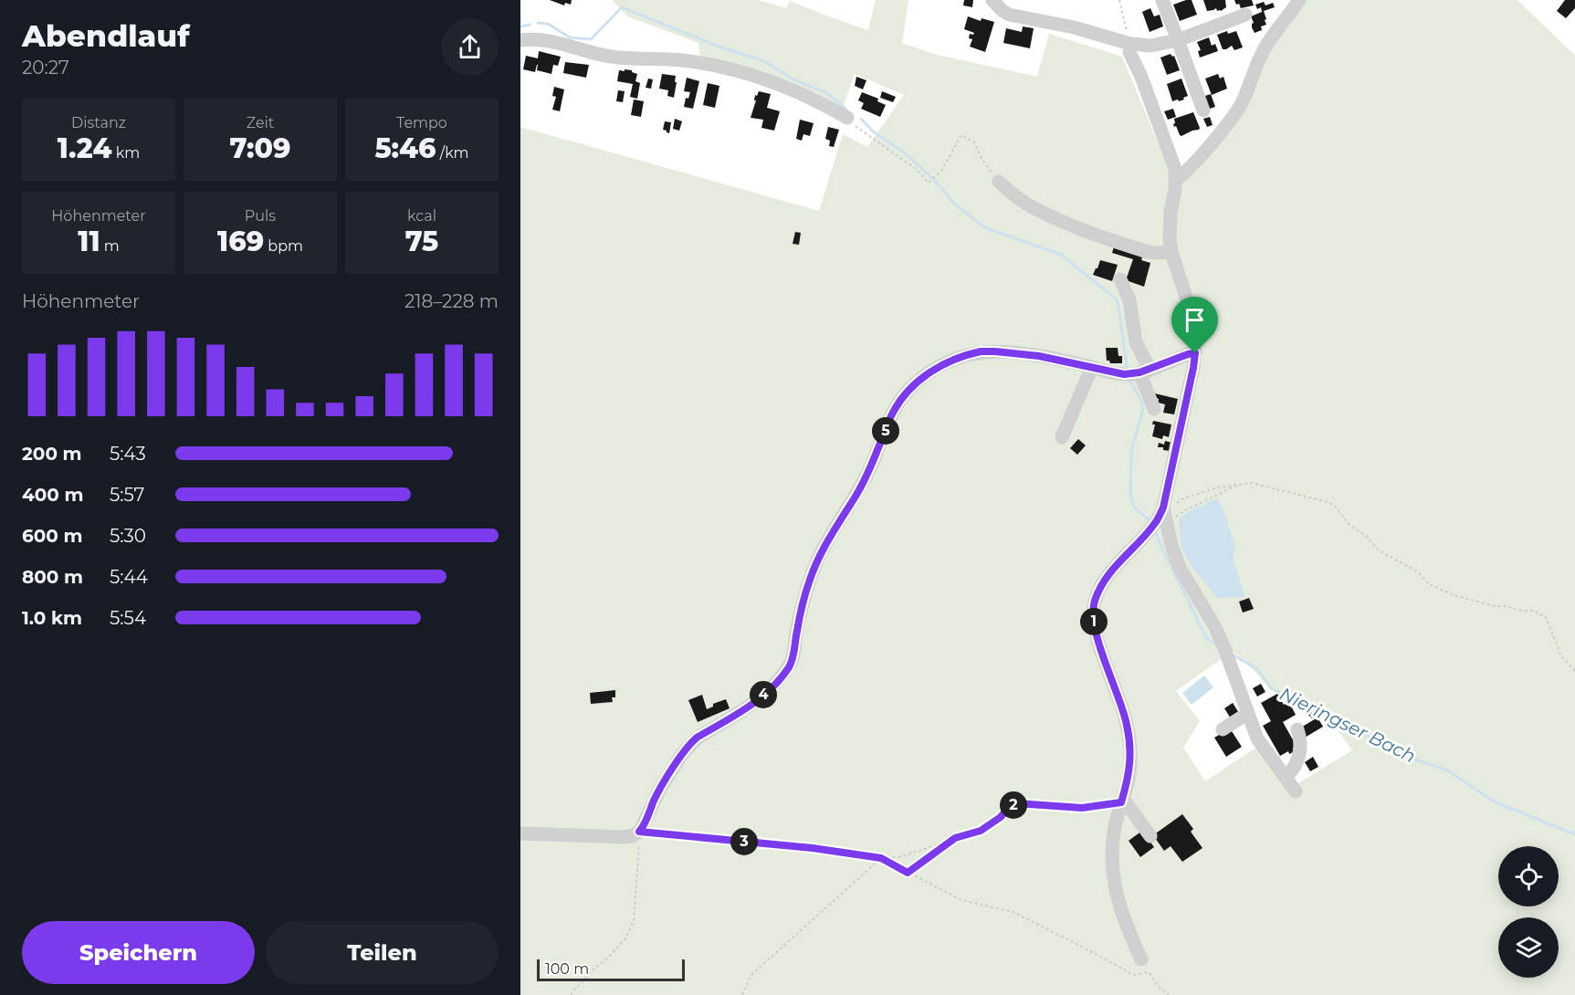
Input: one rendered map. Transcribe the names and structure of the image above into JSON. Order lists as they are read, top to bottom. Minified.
{"water":["Nieringser Bach"],"scale_bar":"100 m","page":{"heading":["Abendlauf","20:27"],"stats":[["Distanz","1.24 km"],["Zeit","7:09"],["Tempo","5:46 /km"],["Höhenmeter","11 m"],["Puls","169 bpm"],["kcal","75"]],"chart":["Höhenmeter","218–228 m"],"pins":["5","1","4","2","3"],"list":[{"name":"200 m","note":"5:43"},{"name":"400 m","note":"5:57"},{"name":"600 m","note":"5:30"},{"name":"800 m","note":"5:44"},{"name":"1.0 km","note":"5:54"}],"buttons":["Speichern","Teilen"],"scale":"100 m"}}
